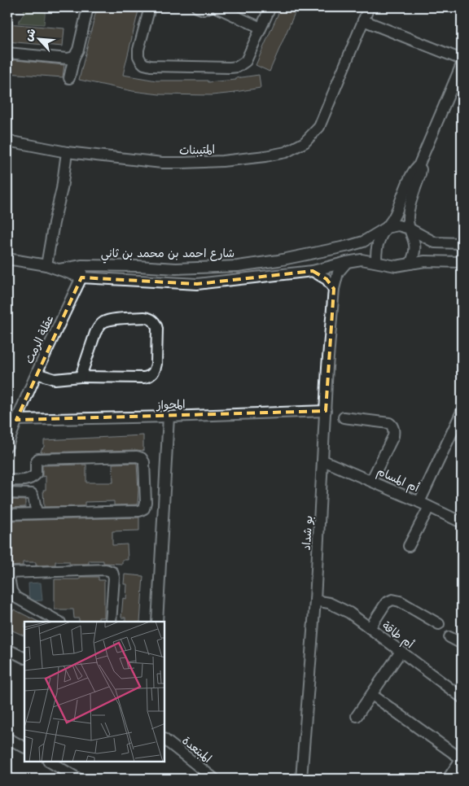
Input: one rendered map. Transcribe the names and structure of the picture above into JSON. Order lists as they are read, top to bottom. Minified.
{"streets":{"street":["المتيبنات","شارع احمد بن محمد بن ثاني","عقلة الرمث","المحواز","أم المسام","بو شداد","أم طاقة","المبتعدة"]},"crossings":[["شارع احمد بن محمد بن ثاني","عقلة الرمث"],["شارع احمد بن محمد بن ثاني","بو شداد"],["عقلة الرمث","المحواز"],["المحواز","بو شداد"],["أم المسام","بو شداد"],["بو شداد","أم طاقة"]],"north":"top left"}
